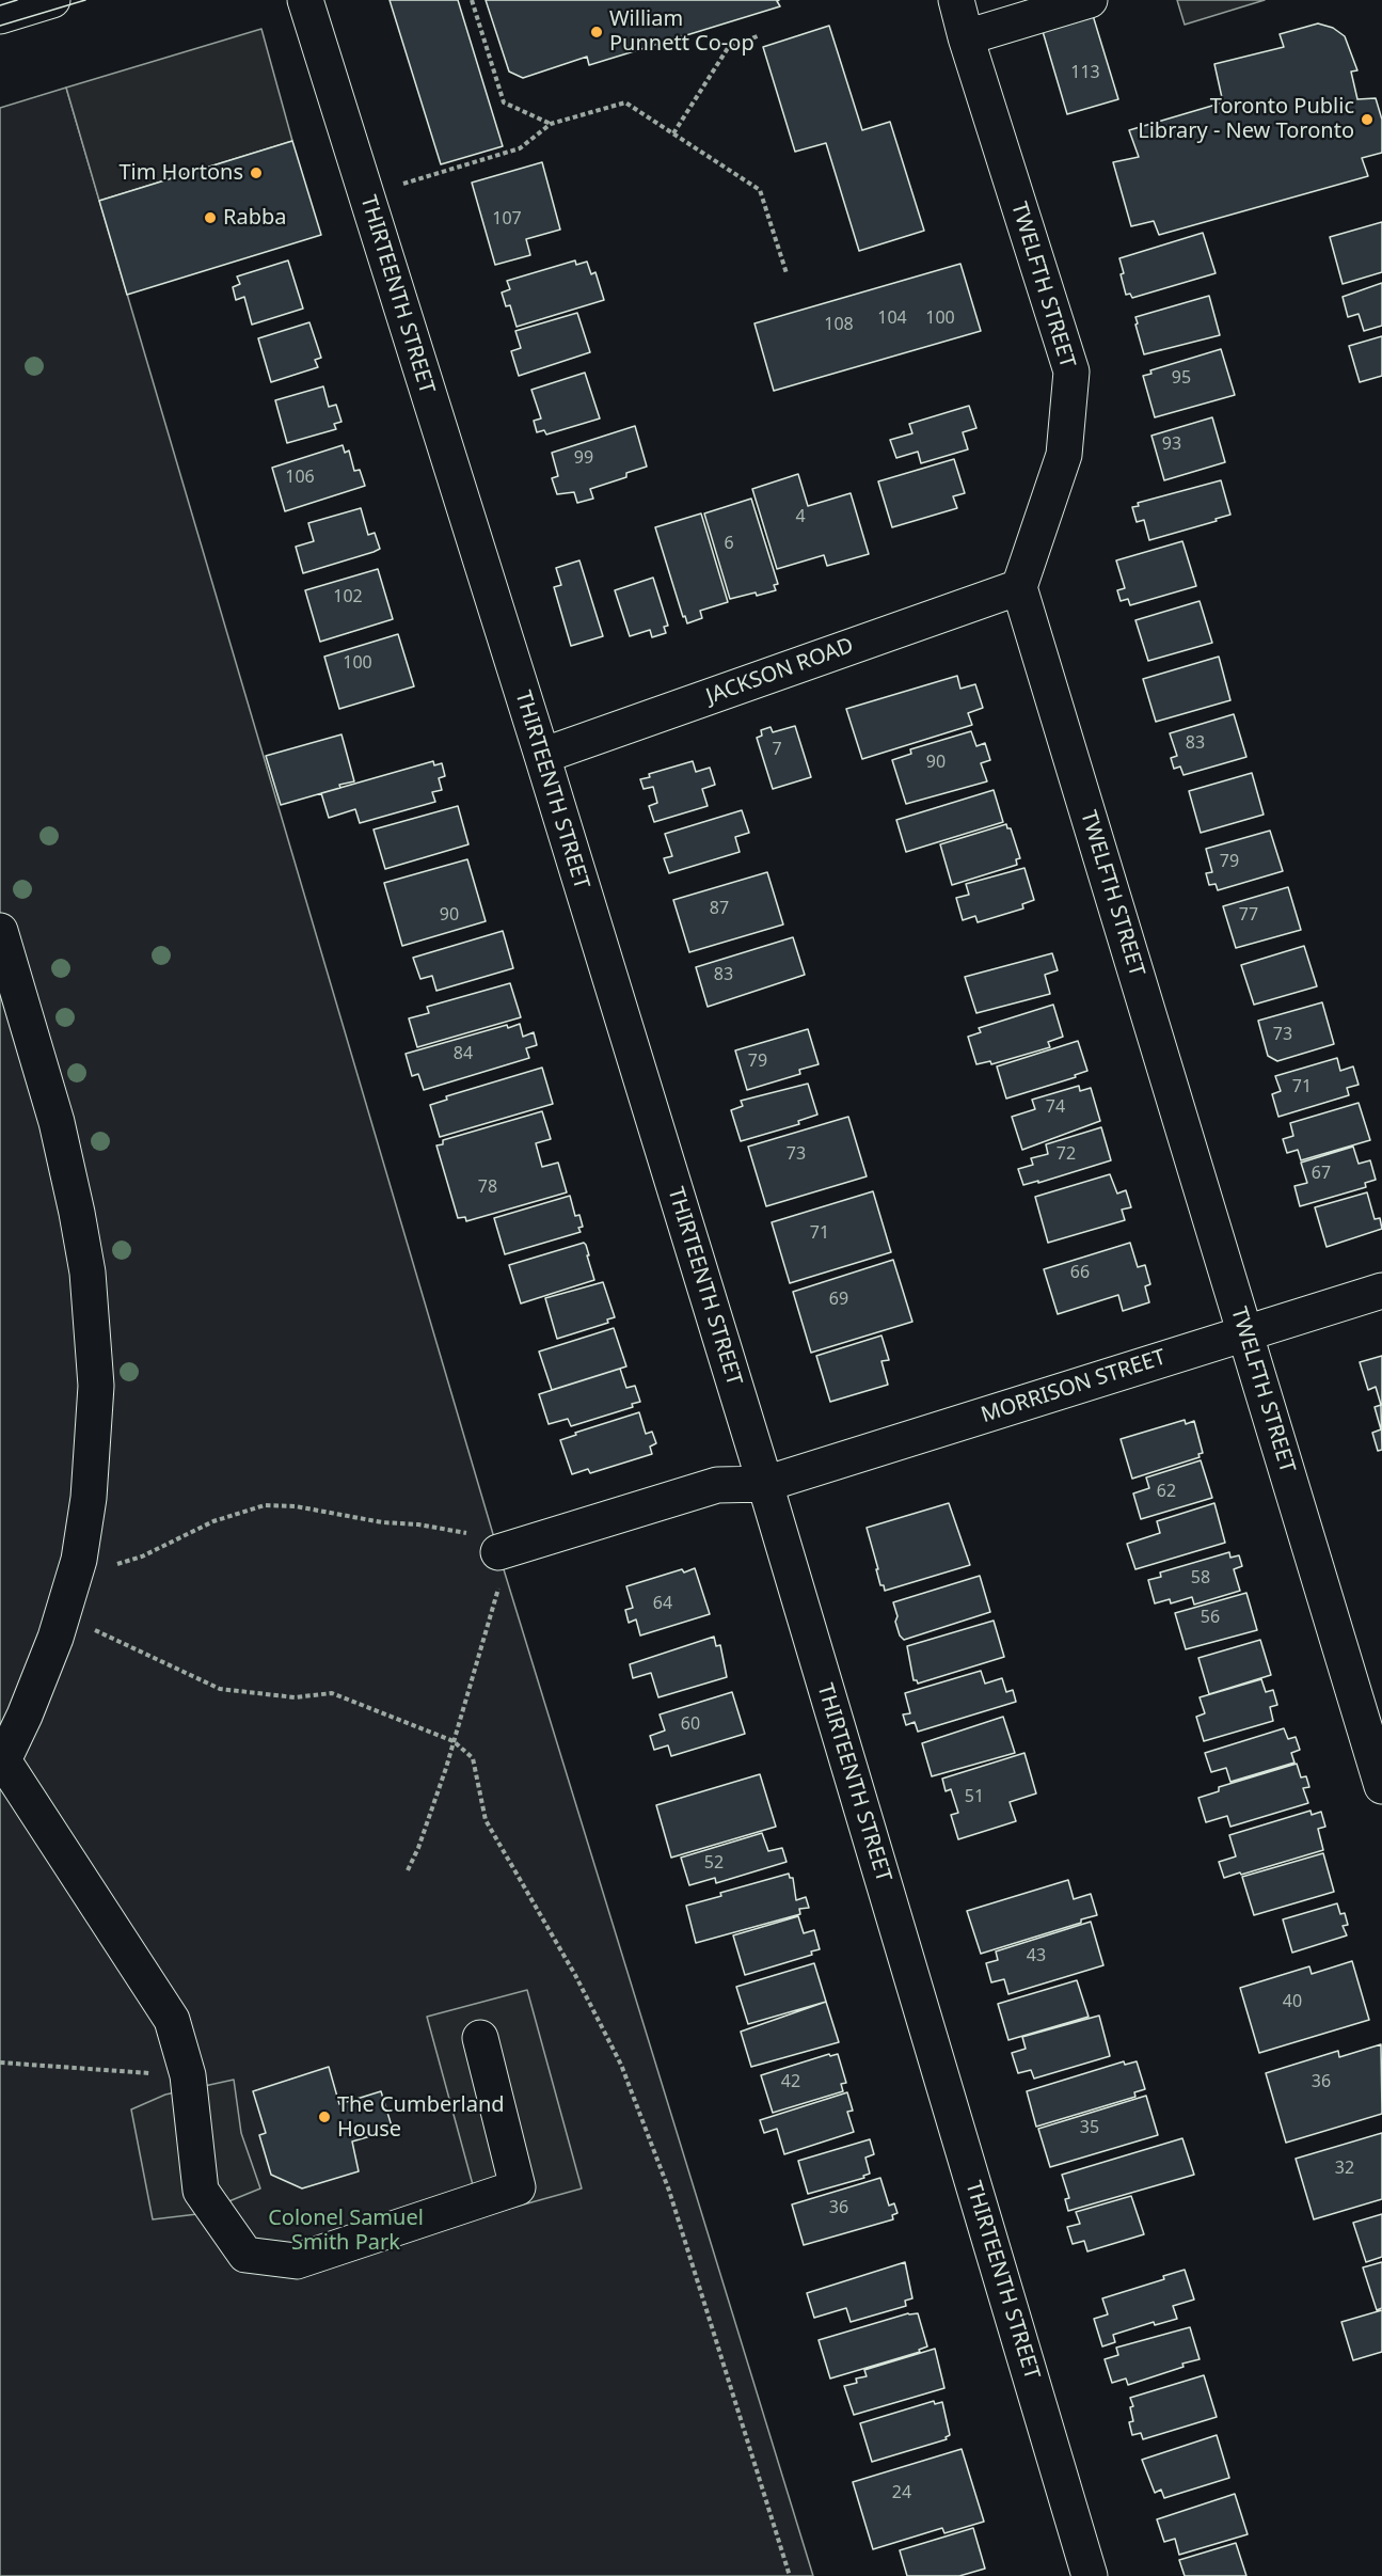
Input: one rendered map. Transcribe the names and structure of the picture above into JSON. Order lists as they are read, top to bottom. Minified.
{"streets":{"street":["TWELFTH STREET","THIRTEENTH STREET","JACKSON ROAD","MORRISON STREET"]},"crossings":[["TWELFTH STREET","JACKSON ROAD"],["TWELFTH STREET","MORRISON STREET"],["THIRTEENTH STREET","JACKSON ROAD"],["THIRTEENTH STREET","MORRISON STREET"]],"parks":["Colonel Samuel Smith Park"],"places":["William Punnett Co-op","Toronto Public Library - New Toronto","Tim Hortons","Rabba","The Cumberland House"],"house_numbers":["113","107","104","100","108","95","93","99","106","4","6","102","100","83","7","90","79","87","90","77","83","73","84","79","71","74","73","72","67","78","71","66","69","62","58","64","56","60","51","52","43","40","42","36","35","32","36","24"]}
